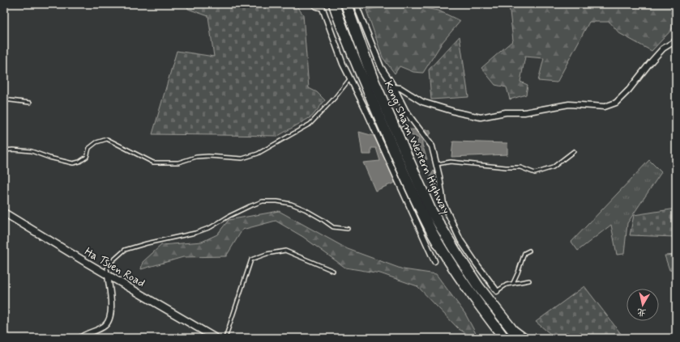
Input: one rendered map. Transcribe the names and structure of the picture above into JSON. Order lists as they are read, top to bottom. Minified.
{"streets":{"highway":["Kong Sham Western Highway"],"street":["Ha Tsuen Road"]},"north":"bottom"}
